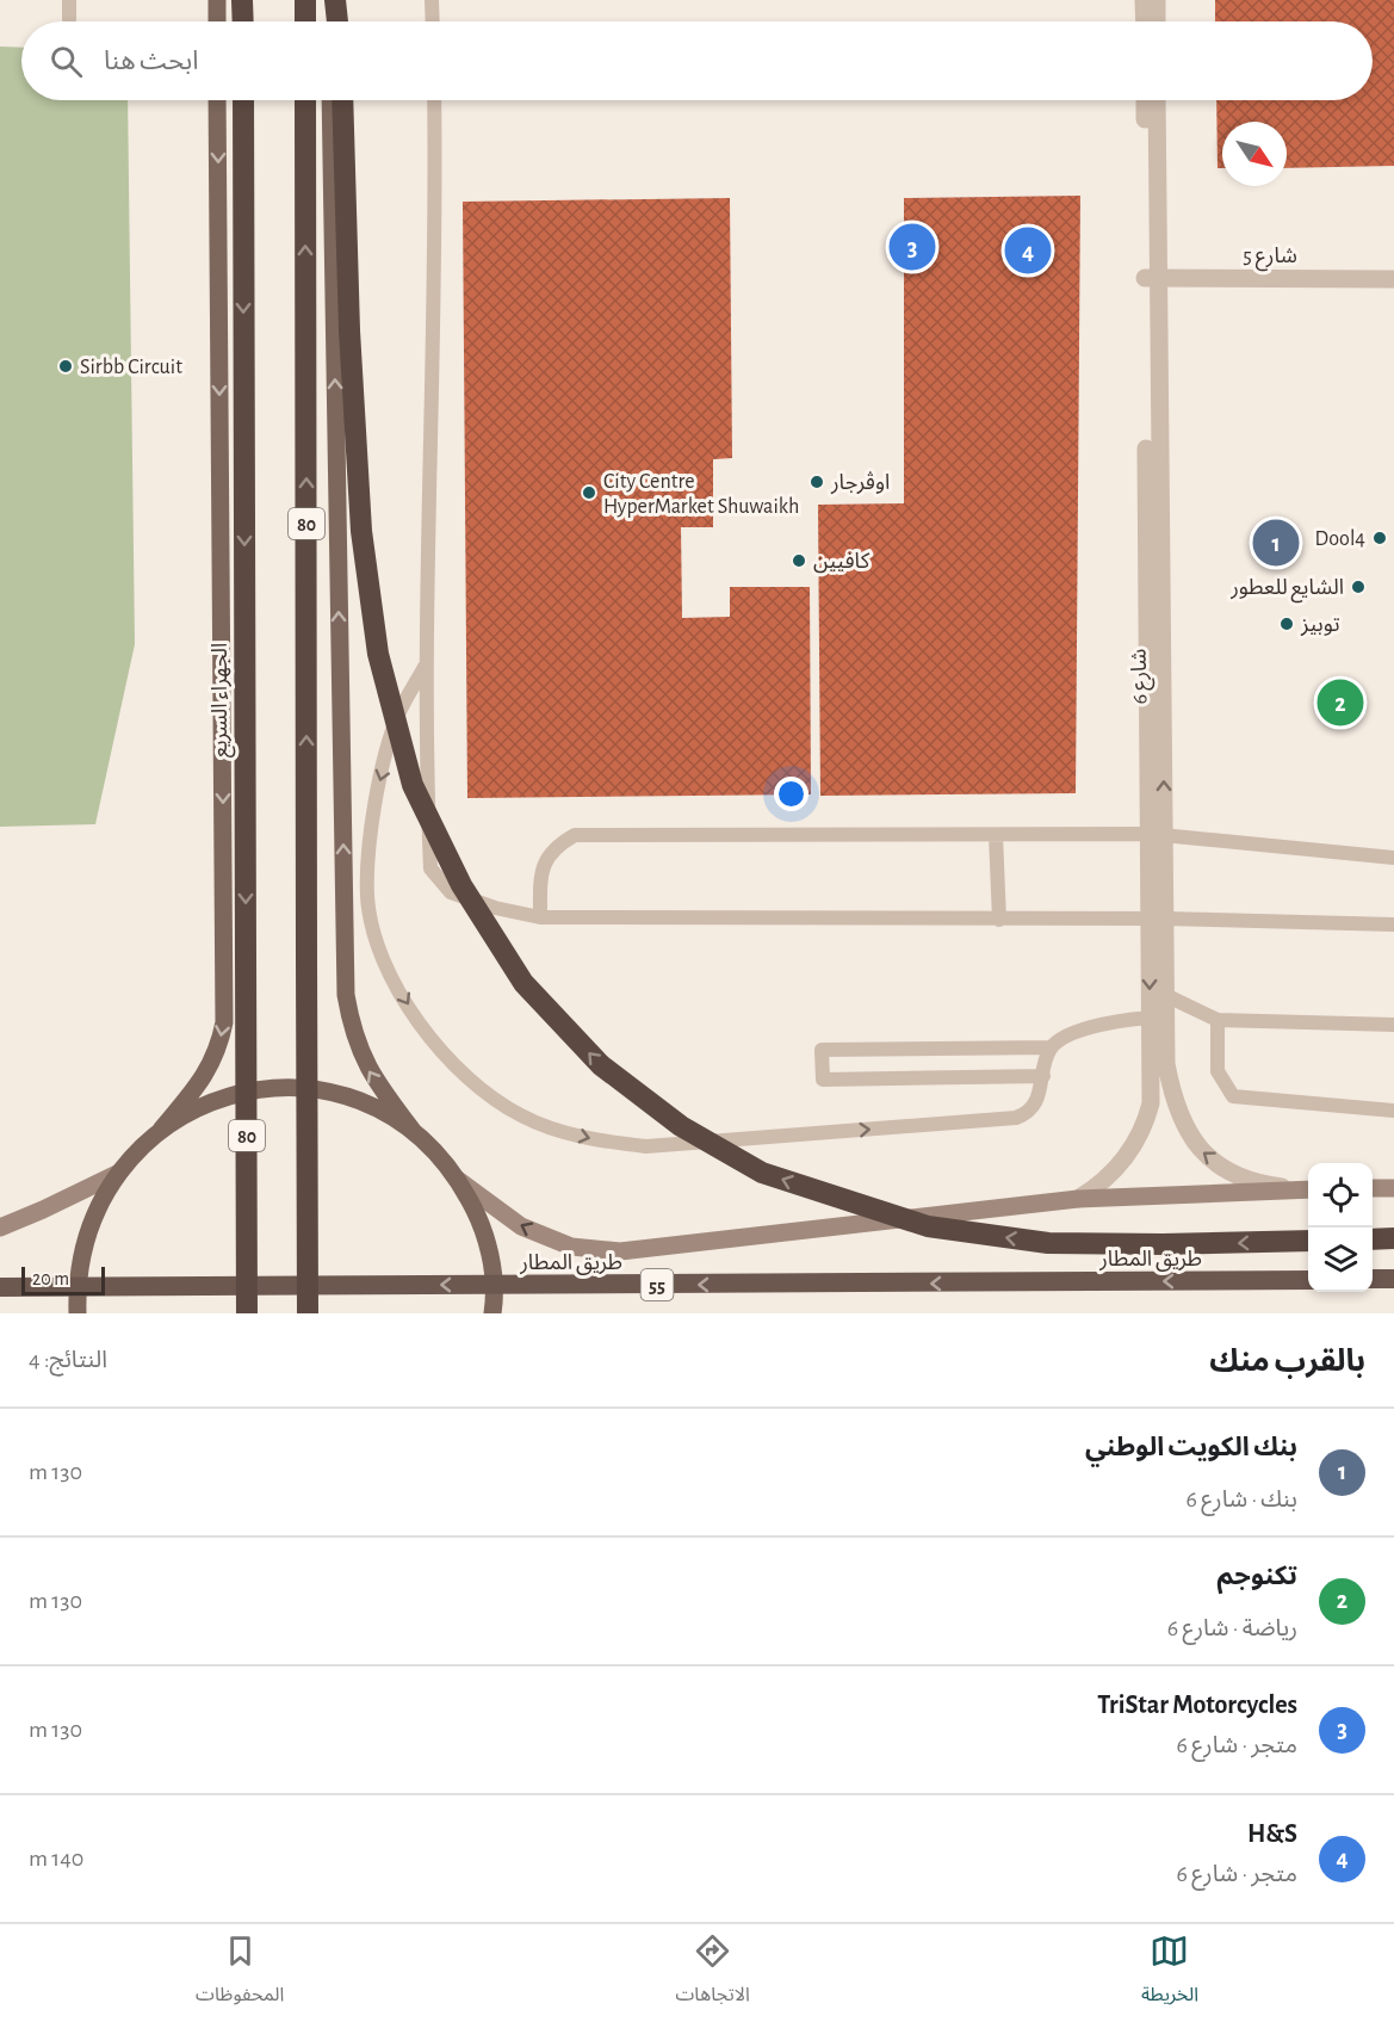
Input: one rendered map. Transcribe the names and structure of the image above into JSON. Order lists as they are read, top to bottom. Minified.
{"streets":{"highway":["80","الجهراء السريع","طريق المطار","55"],"street":["شارع 5","شارع 6"]},"crossings":[["شارع 5","شارع 6"],["شارع 6","طريق المطار"],["الجهراء السريع","55"],["طريق المطار","55"]],"one_way":["طريق المطار"],"places":["Sirbb Circuit","اوڤرجار","City Centre HyperMarket Shuwaikh","Dool4","كافيين","الشايع للعطور","توبيز"],"scale_bar":"20 m","north":"bottom right","page":{"search":"ابحث هنا","pins":["3","4","1","2"],"scale":"20 m","heading":["بالقرب منك","النتائج: 4"],"list":[{"mark":"1","name":"بنك الكويت الوطني","note":"بنك · شارع 6","value":"130 m"},{"mark":"2","name":"تكنوجم","note":"رياضة · شارع 6","value":"130 m"},{"mark":"3","name":"TriStar Motorcycles","note":"متجر · شارع 6","value":"130 m"},{"mark":"4","name":"H&S","note":"متجر · شارع 6","value":"140 m"}],"nav":["الخريطة","الاتجاهات","المحفوظات"]}}
